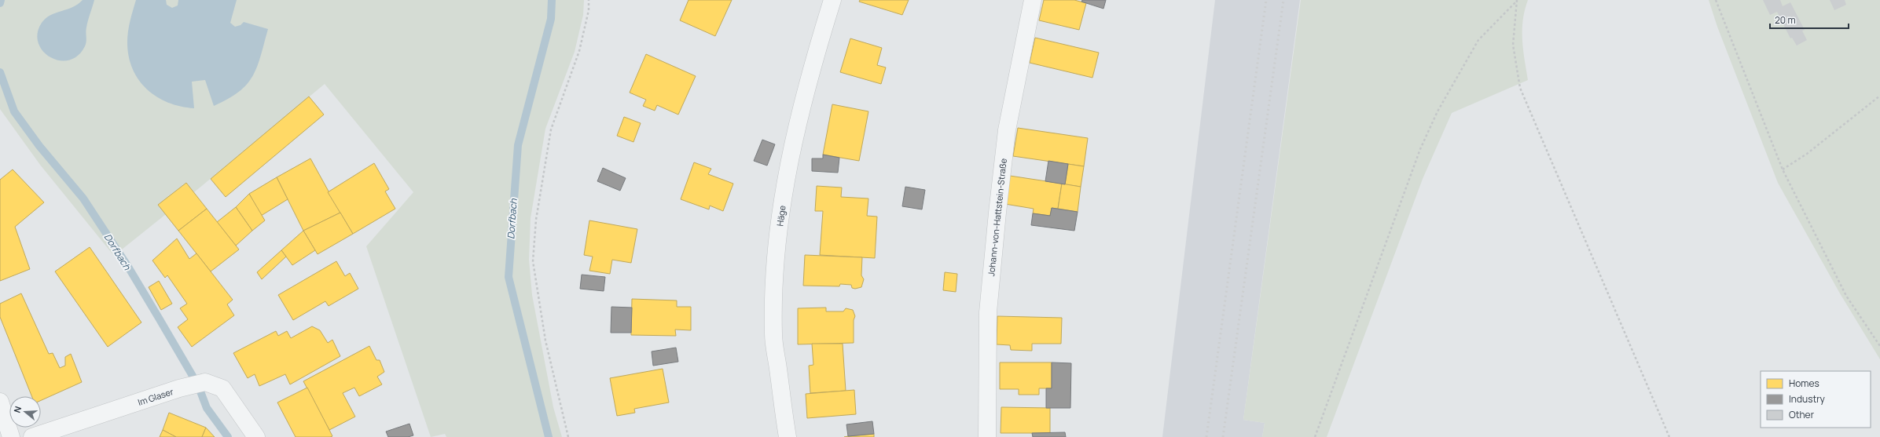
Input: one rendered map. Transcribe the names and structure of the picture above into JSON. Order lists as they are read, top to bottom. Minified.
{"streets":{"street":["Häge","Johann-von-Hattstein-Straße","Im Glaser"]},"water":["Dorfbach"],"legend":["Homes","Industry","Other"],"scale_bar":"20 m","north":"left"}
